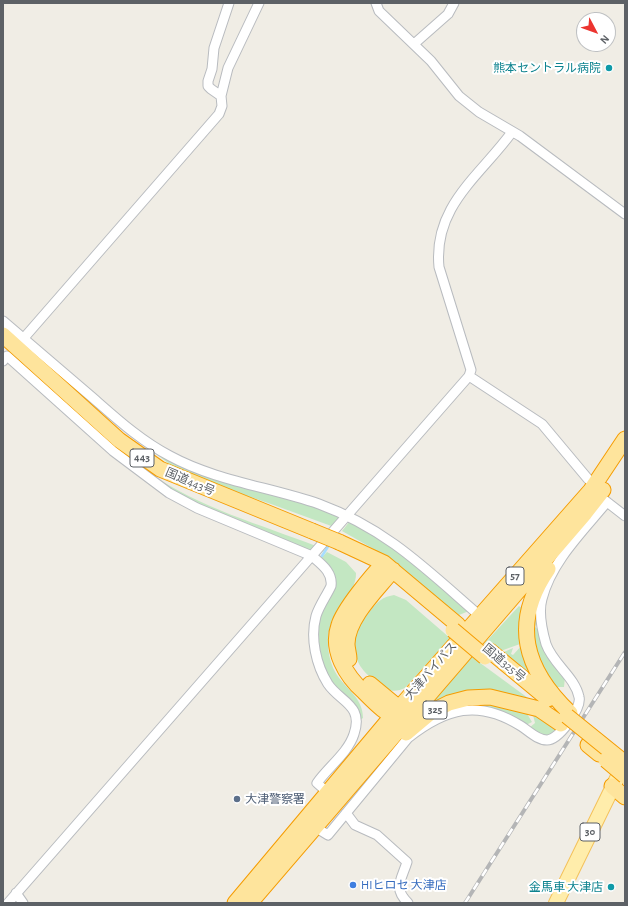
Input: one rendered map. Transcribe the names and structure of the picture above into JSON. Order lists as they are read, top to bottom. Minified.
{"streets":{"highway":["443","国道443号","57","国道325号","大津バイパス","325"],"main road":["30"]},"crossings":[["国道443号","国道325号"],["57","国道325号"],["57","大津バイパス"],["57","325"],["国道325号","325"],["国道325号","30"],["大津バイパス","325"]],"places":["熊本セントラル病院","大津警察署","HIヒロセ 大津店","金馬車 大津店"],"north":"bottom right"}
